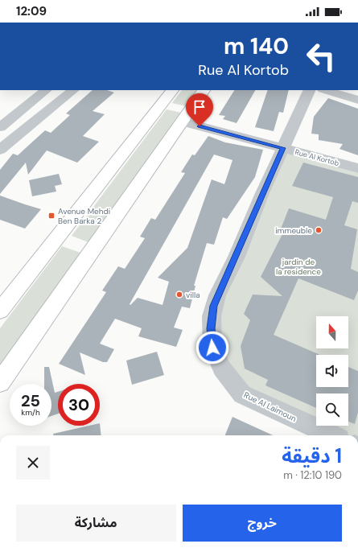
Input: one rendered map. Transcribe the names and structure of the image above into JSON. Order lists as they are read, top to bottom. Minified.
{"streets":{"street":["Rue Al Kortob","Rue Al Laimoun"]},"crossings":[["Rue Al Kortob","Rue Al Laimoun"]],"parks":["jardin de la residence"],"places":{"transit":["Avenue Mehdi Ben Barka 2"],"other":["immeuble","villa"]},"north":"top","page":{"status":"12:09","turn":["140 m","Rue Al Kortob"],"speed":"25 km/h","limit":"30","heading":["1 دقيقة","190 m · 12:10"],"buttons":["خروج","مشاركة"]}}
